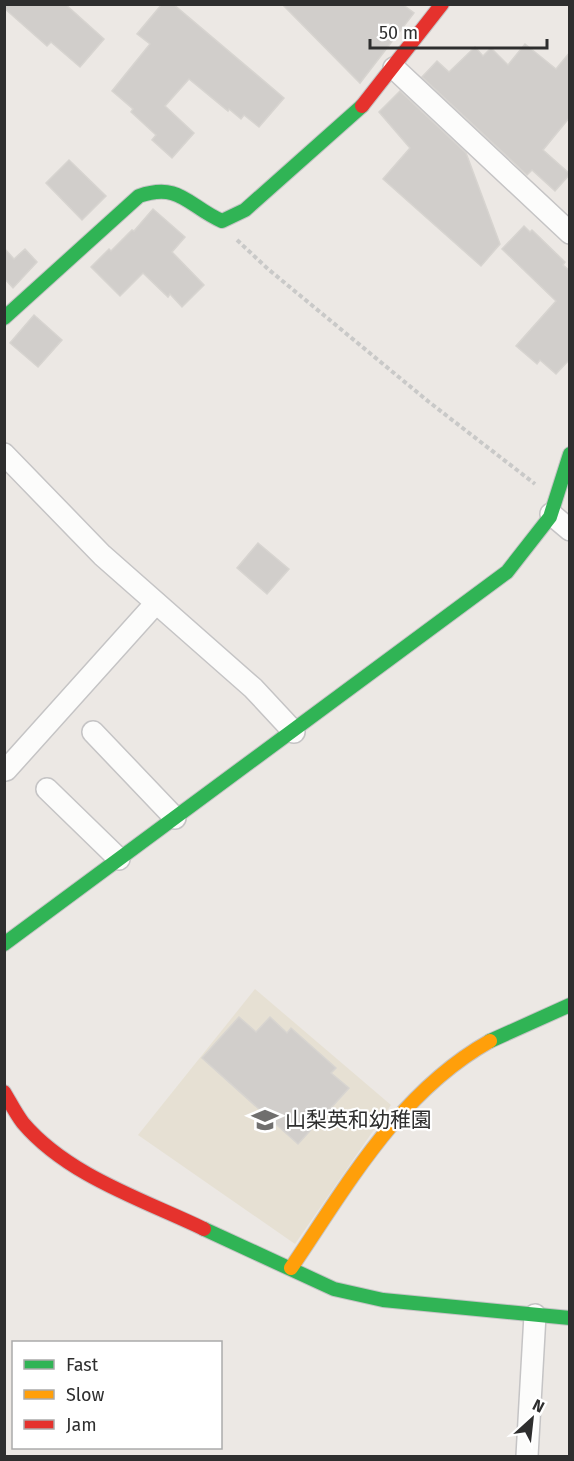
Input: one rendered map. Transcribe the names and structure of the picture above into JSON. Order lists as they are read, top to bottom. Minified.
{"places":{"school or university":["山梨英和幼稚園"]},"legend":["Fast","Slow","Jam"],"scale_bar":"50 m","north":"top right"}
